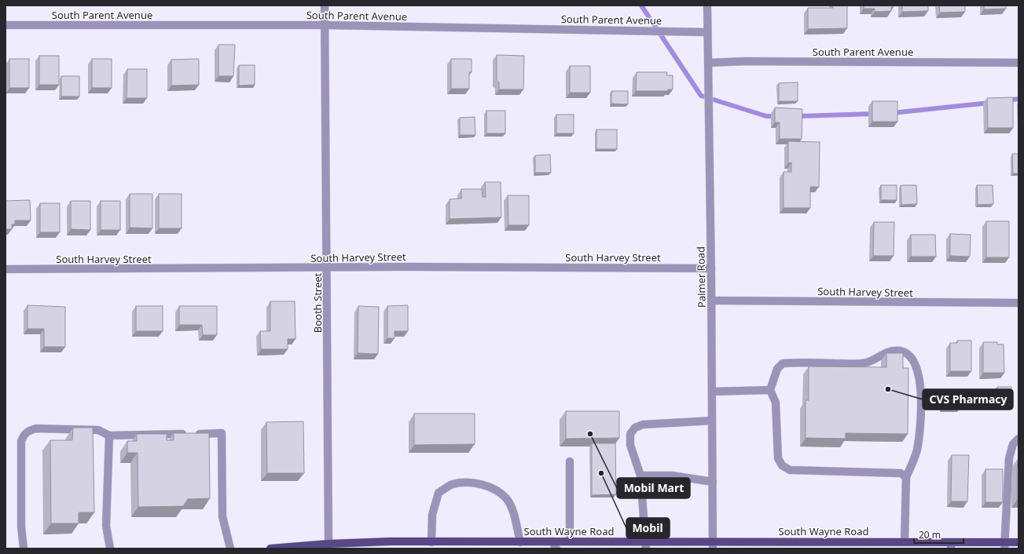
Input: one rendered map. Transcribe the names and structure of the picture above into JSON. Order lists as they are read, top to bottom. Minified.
{"streets":{"main road":["South Wayne Road"],"street":["South Parent Avenue","South Harvey Street","Palmer Road","Booth Street"]},"crossings":[["South Parent Avenue","Palmer Road"],["South Parent Avenue","Booth Street"],["South Harvey Street","Palmer Road"],["South Harvey Street","Booth Street"],["Palmer Road","South Wayne Road"],["Booth Street","South Wayne Road"]],"places":["CVS Pharmacy","Mobil Mart","Mobil"],"scale_bar":"20 m"}
